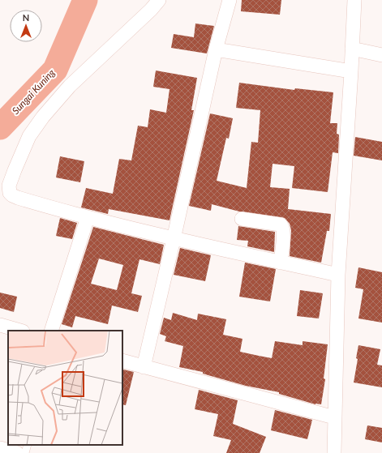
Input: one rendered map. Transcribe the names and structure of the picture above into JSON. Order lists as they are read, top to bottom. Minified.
{"water":["Sungai Kuning"],"north":"top"}
